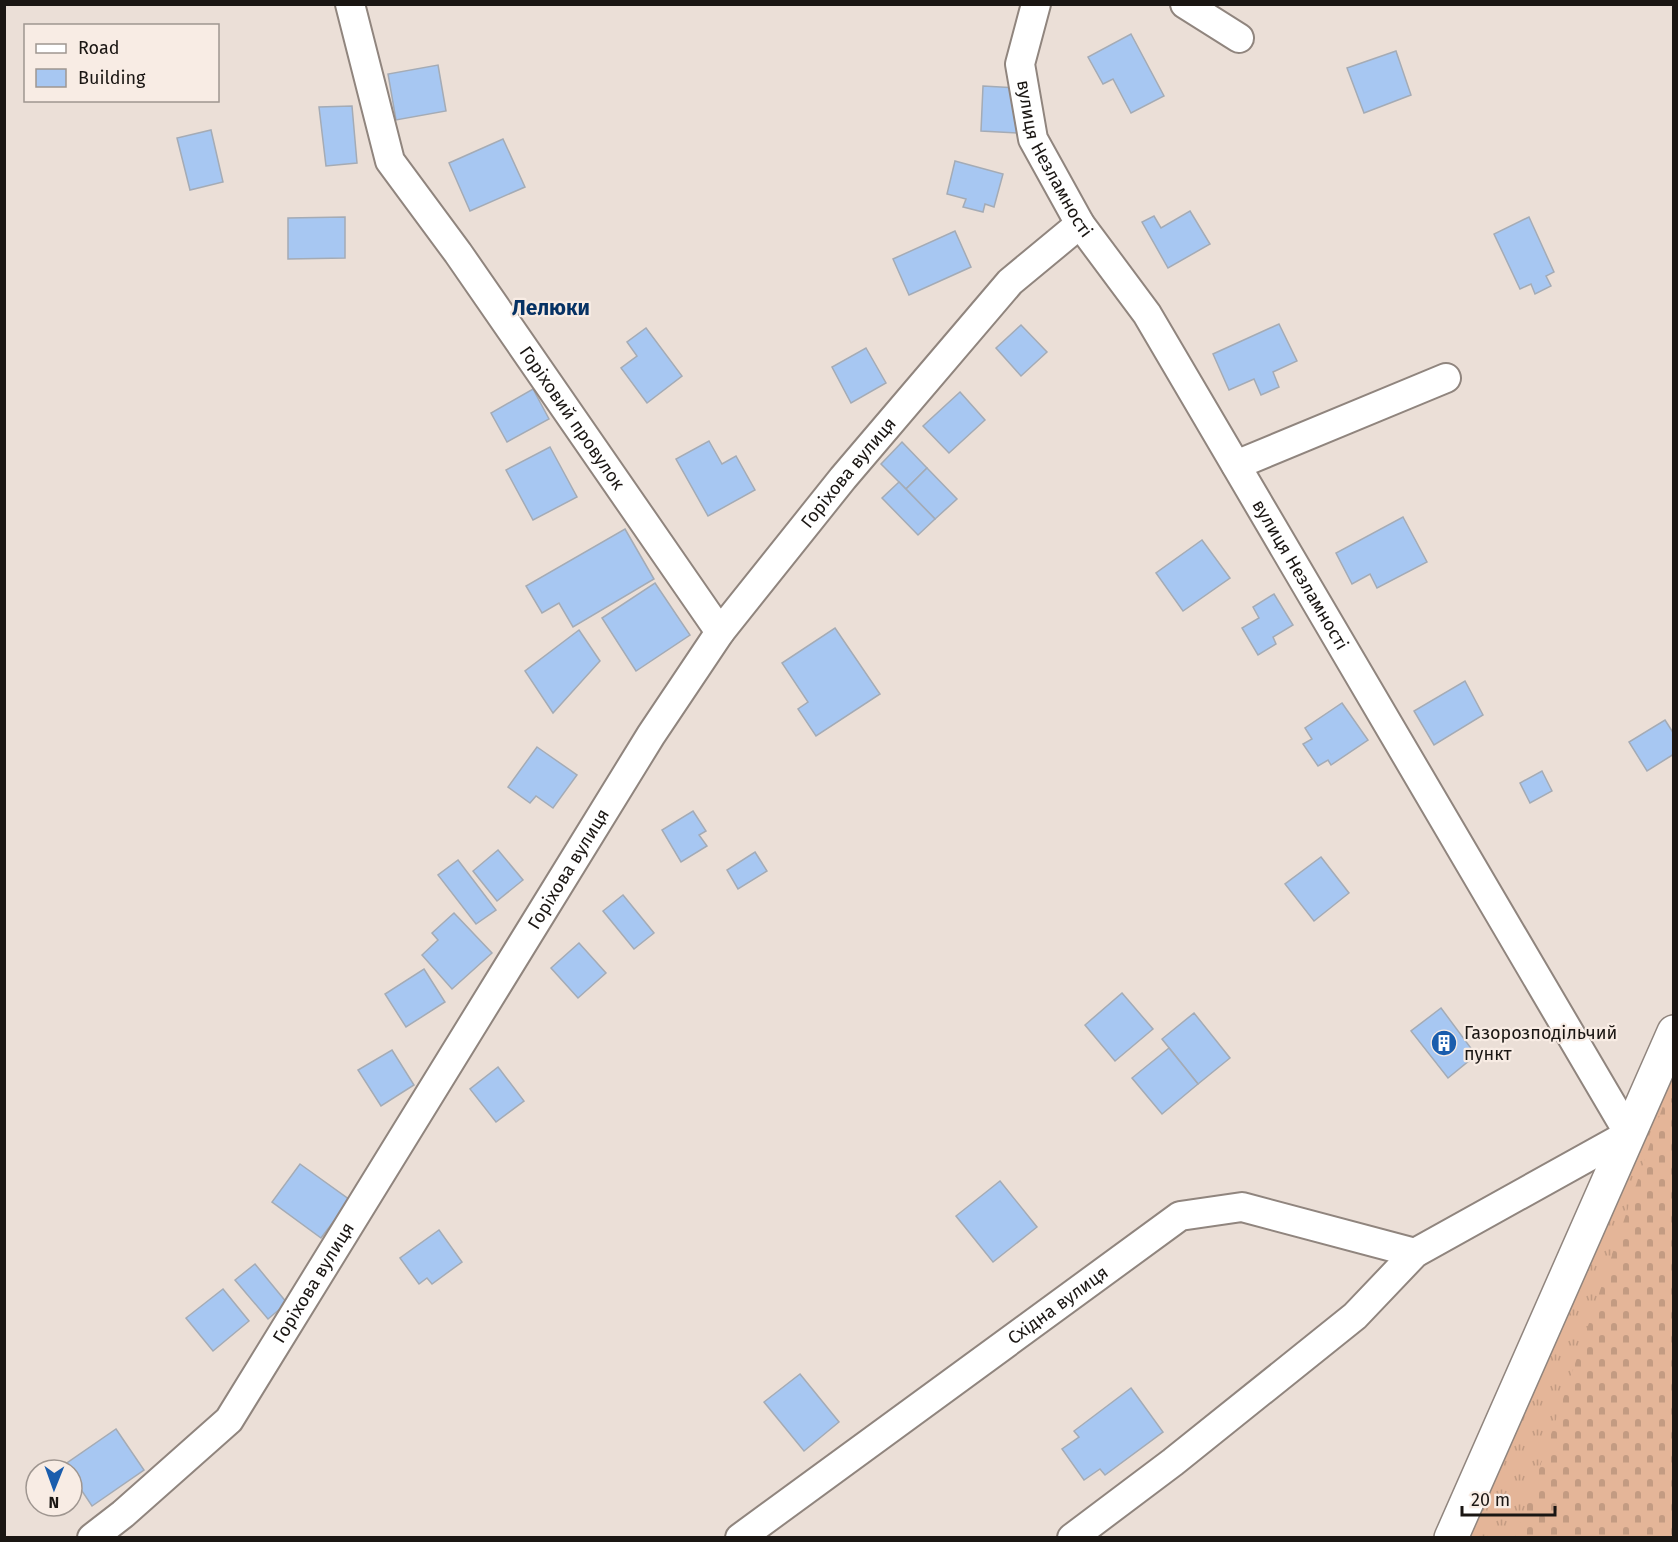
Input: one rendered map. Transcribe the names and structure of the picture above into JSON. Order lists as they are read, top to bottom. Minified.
{"streets":{"street":["вулиця Незламності","Горіховий провулок","Горіхова вулиця","Східна вулиця"]},"crossings":[["вулиця Незламності","Горіхова вулиця"],["Горіховий провулок","Горіхова вулиця"]],"districts":["Лелюки"],"places":{"building":["Газорозподільчий пункт"]},"legend":["Road","Building"],"scale_bar":"20 m","north":"bottom"}
